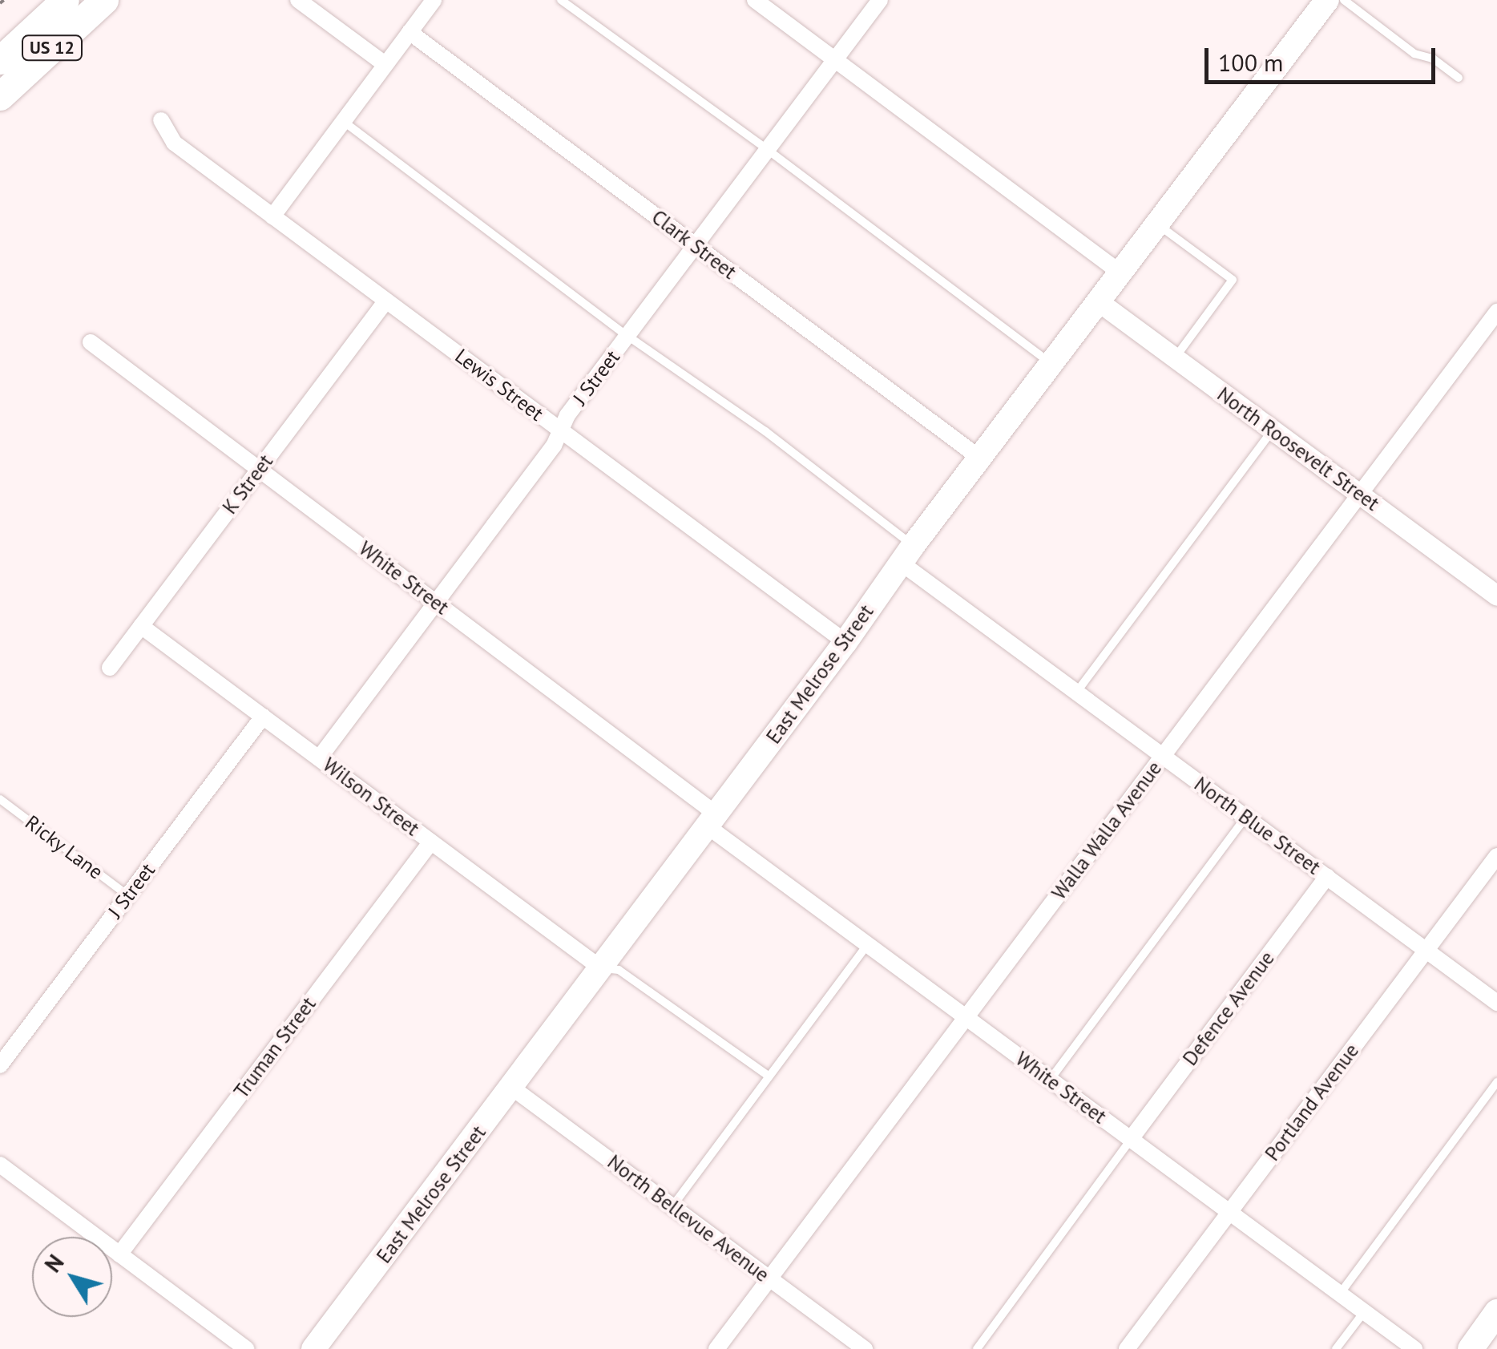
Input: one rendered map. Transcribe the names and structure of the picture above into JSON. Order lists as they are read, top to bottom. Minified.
{"streets":{"highway":["US 12"],"main road":["East Melrose Street"],"street":["Clark Street","J Street","Lewis Street","North Roosevelt Street","K Street","White Street","Wilson Street","North Blue Street","Walla Walla Avenue","Defence Avenue","Truman Street","Portland Avenue","North Bellevue Avenue"],"lane":["Ricky Lane"]},"crossings":[["Clark Street","J Street"],["Clark Street","East Melrose Street"],["J Street","Lewis Street"],["J Street","White Street"],["J Street","Wilson Street"],["J Street","Ricky Lane"],["Lewis Street","K Street"],["Lewis Street","East Melrose Street"],["North Roosevelt Street","East Melrose Street"],["North Roosevelt Street","Walla Walla Avenue"],["K Street","White Street"],["K Street","Wilson Street"],["White Street","East Melrose Street"],["White Street","Walla Walla Avenue"],["White Street","Defence Avenue"],["White Street","Portland Avenue"],["East Melrose Street","Wilson Street"],["East Melrose Street","North Blue Street"],["East Melrose Street","North Bellevue Avenue"],["Wilson Street","Truman Street"],["North Blue Street","Walla Walla Avenue"],["North Blue Street","Defence Avenue"],["North Blue Street","Portland Avenue"],["Walla Walla Avenue","North Bellevue Avenue"]],"scale_bar":"100 m","north":"top left"}
